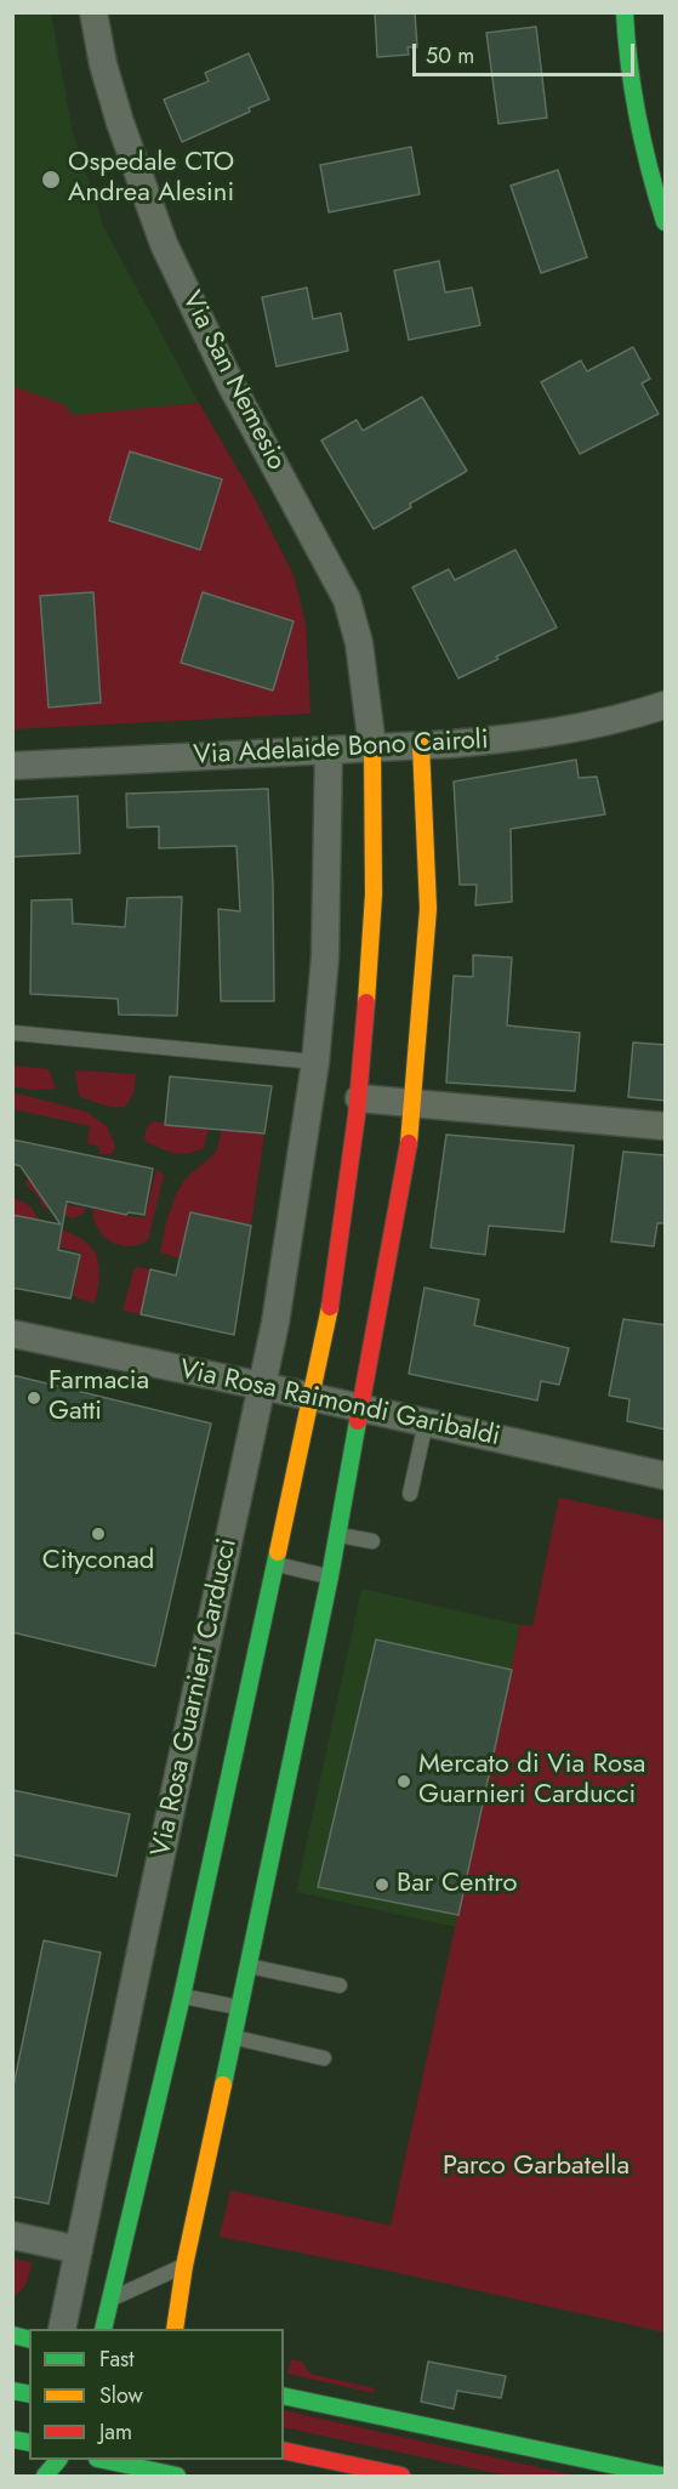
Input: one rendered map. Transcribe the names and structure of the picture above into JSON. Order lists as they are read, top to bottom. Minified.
{"streets":{"street":["Via San Nemesio","Via Adelaide Bono Cairoli","Via Rosa Raimondi Garibaldi","Via Rosa Guarnieri Carducci"]},"crossings":[["Via San Nemesio","Via Adelaide Bono Cairoli"],["Via San Nemesio","Via Rosa Guarnieri Carducci"],["Via Adelaide Bono Cairoli","Via Rosa Guarnieri Carducci"],["Via Rosa Raimondi Garibaldi","Via Rosa Guarnieri Carducci"]],"parks":["Parco Garbatella"],"places":["Ospedale CTO Andrea Alesini","Farmacia Gatti","Cityconad","Mercato di Via Rosa Guarnieri Carducci","Bar Centro"],"legend":["Fast","Slow","Jam"],"scale_bar":"50 m"}
